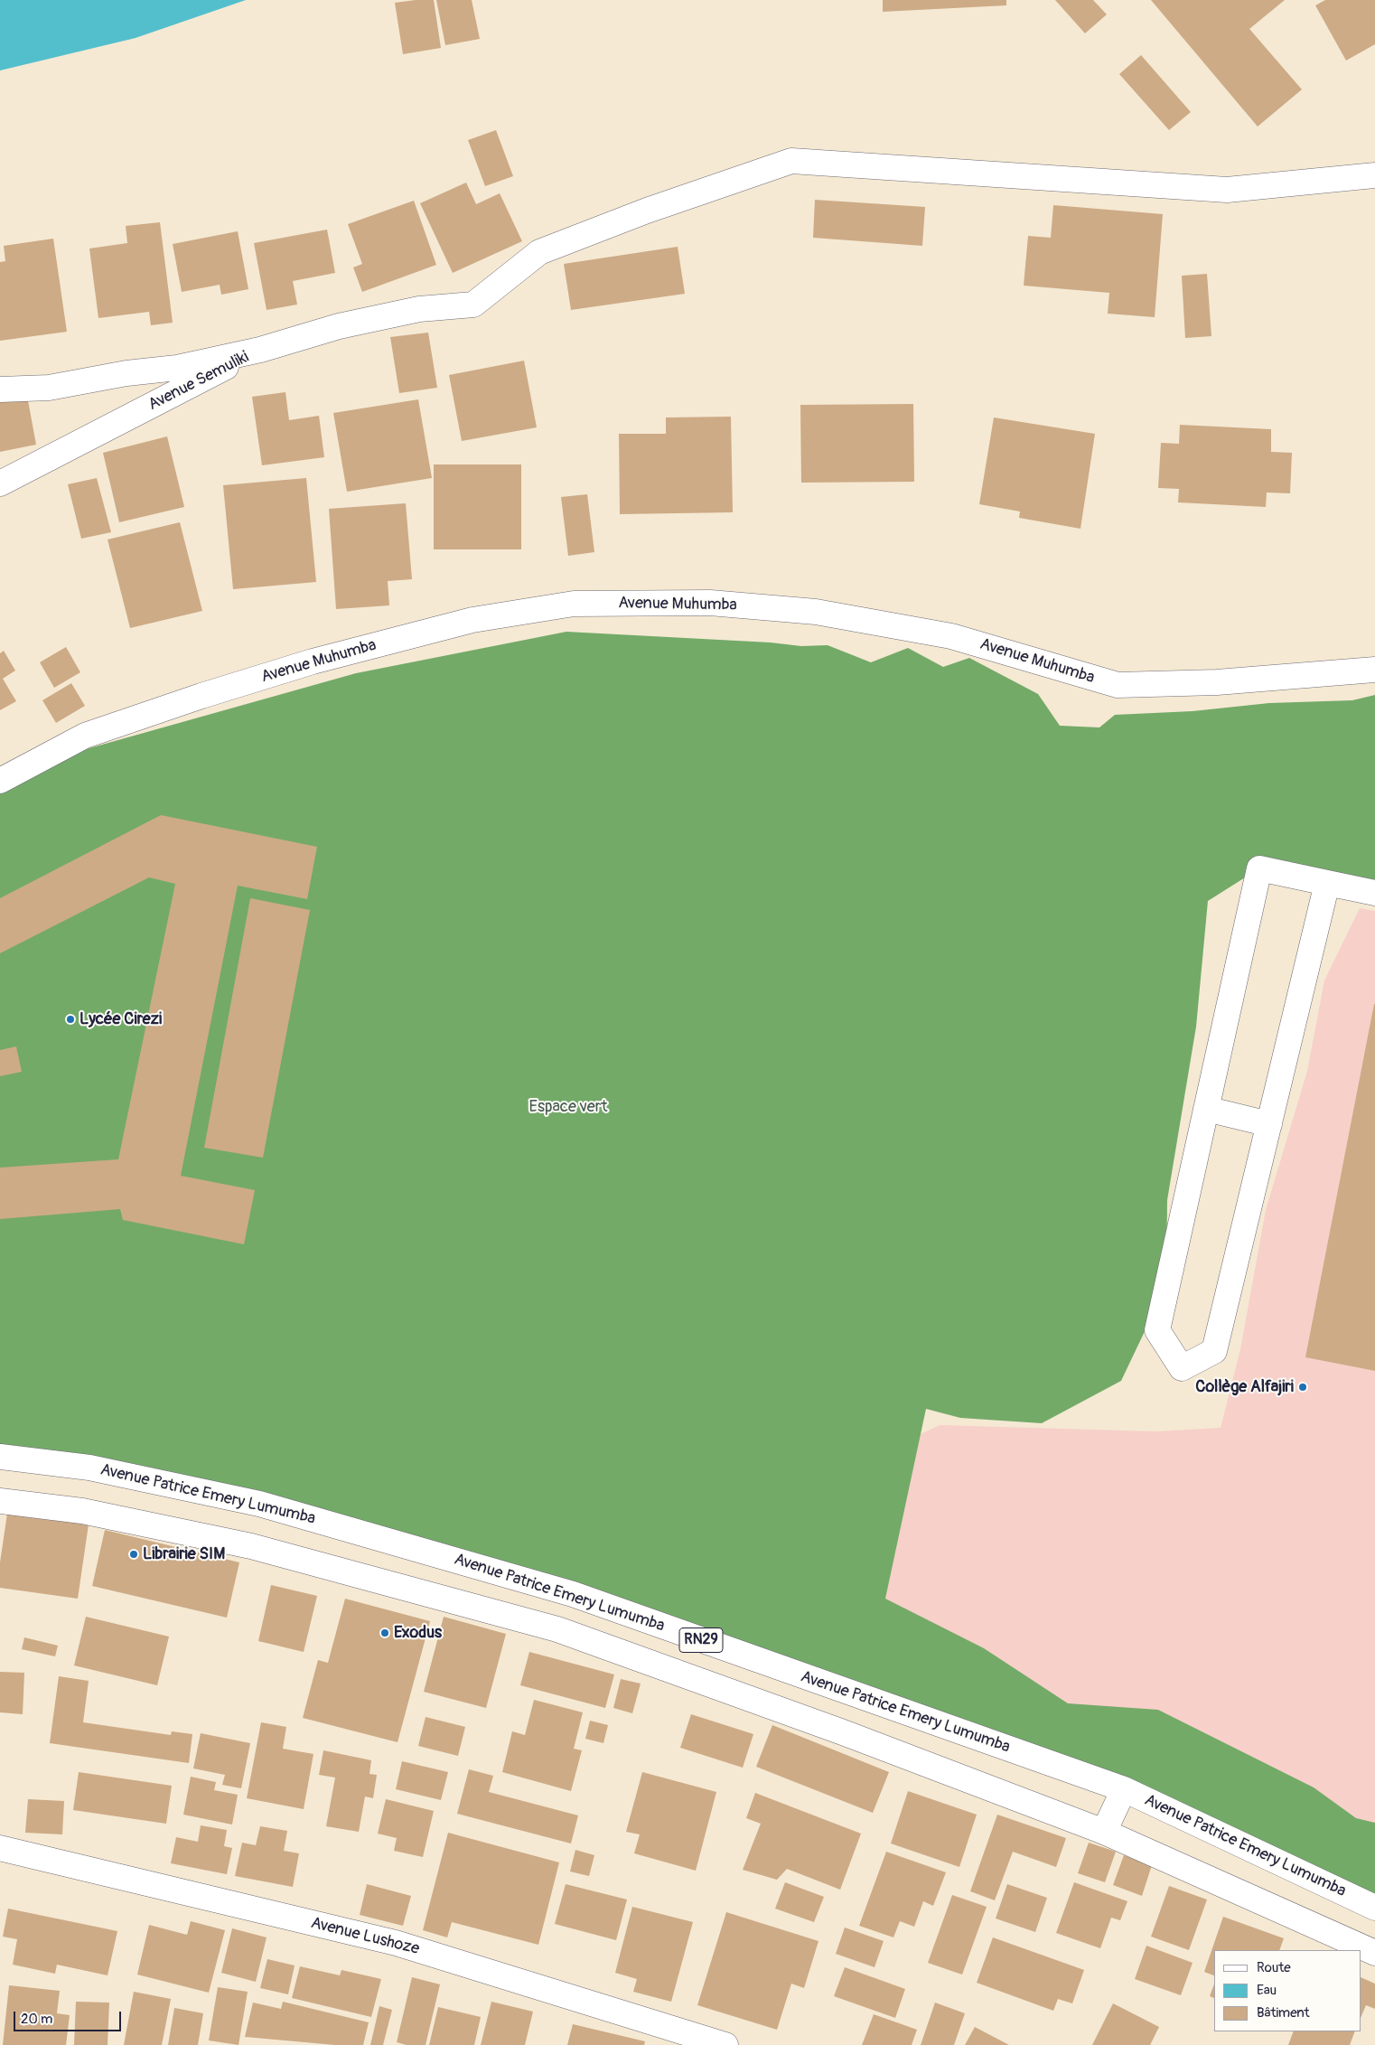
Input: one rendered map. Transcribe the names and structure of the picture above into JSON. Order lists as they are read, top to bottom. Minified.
{"streets":{"street":["Avenue Semuliki","Avenue Muhumba","Avenue Patrice Emery Lumumba","RN29","Avenue Lushoze"]},"parks":["Espace vert"],"places":["Lycée Cirezi","Collège Alfajiri","Librairie SIM","Exodus"],"legend":["Route","Eau","Bâtiment"],"scale_bar":"20 m"}
